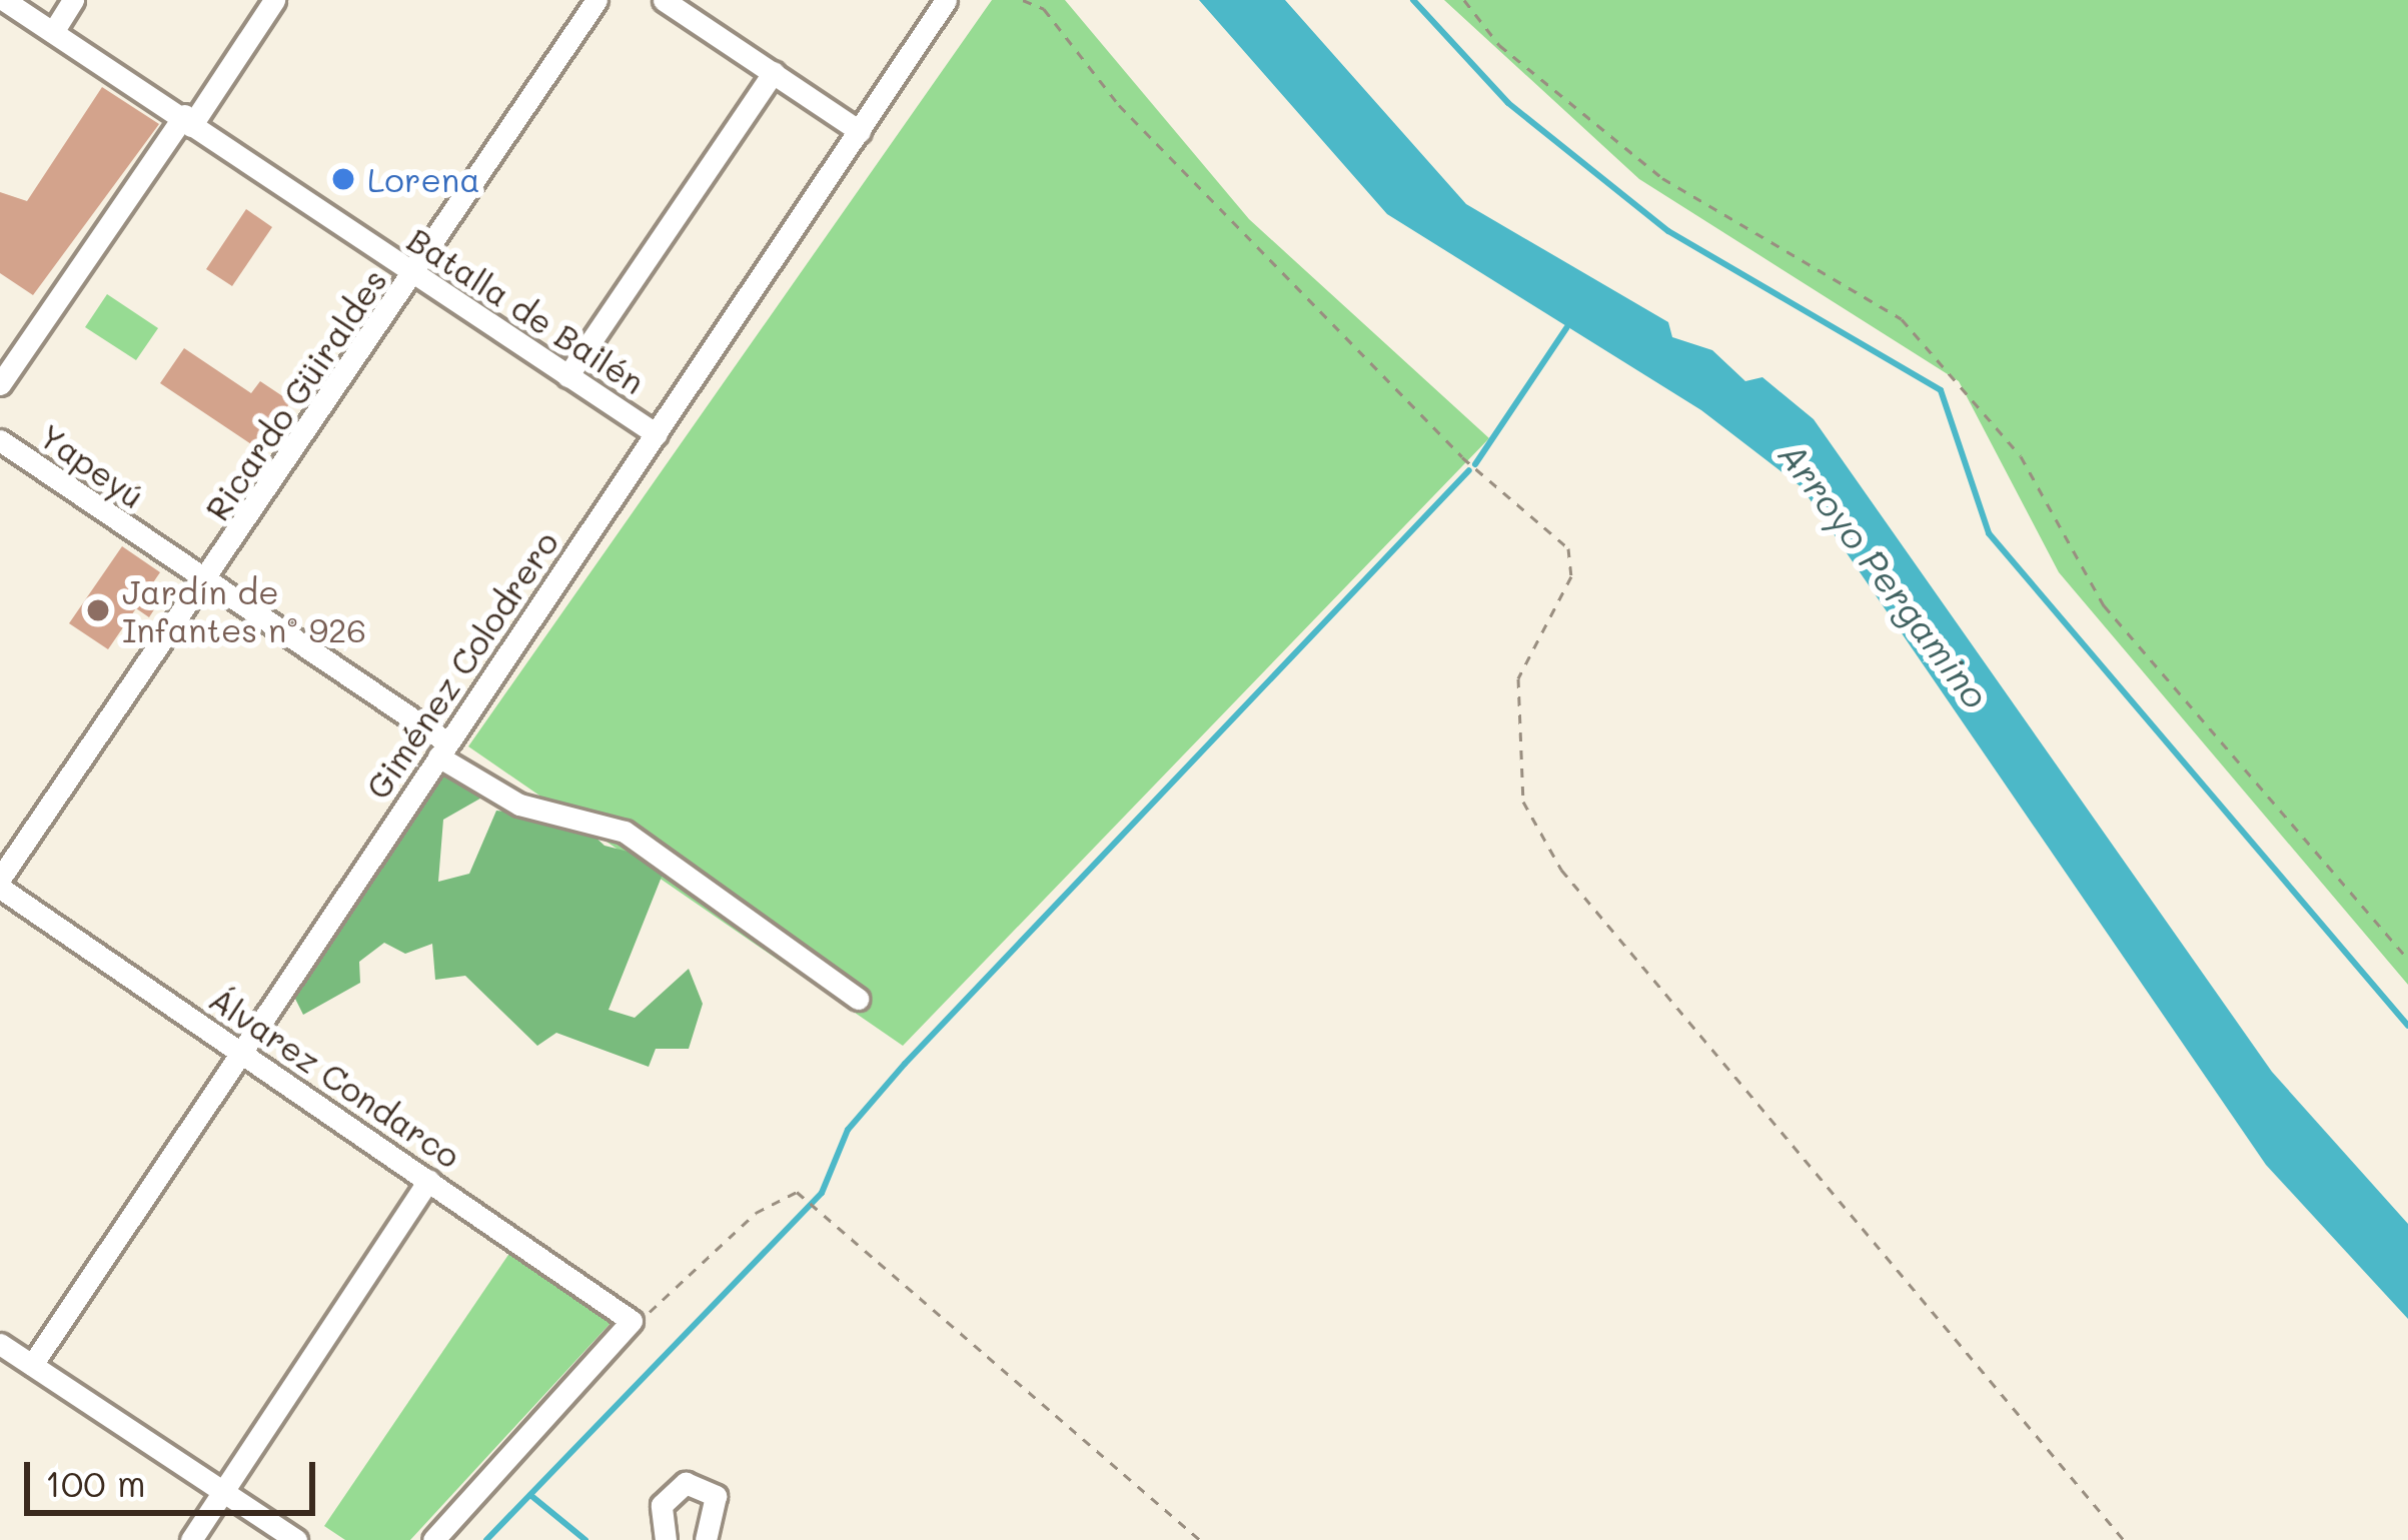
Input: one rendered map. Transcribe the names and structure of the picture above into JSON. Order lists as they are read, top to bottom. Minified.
{"streets":{"street":["Batalla de Bailén","Ricardo Güiraldes","Yapeyú","Giménez Colodrero","Álvarez Condarco"]},"crossings":[["Batalla de Bailén","Ricardo Güiraldes"],["Batalla de Bailén","Giménez Colodrero"],["Ricardo Güiraldes","Yapeyú"],["Ricardo Güiraldes","Álvarez Condarco"],["Yapeyú","Giménez Colodrero"],["Giménez Colodrero","Álvarez Condarco"]],"water":["Arroyo Pergamino"],"places":["Lorena","Jardín de Infantes nº 926"],"scale_bar":"100 m"}
